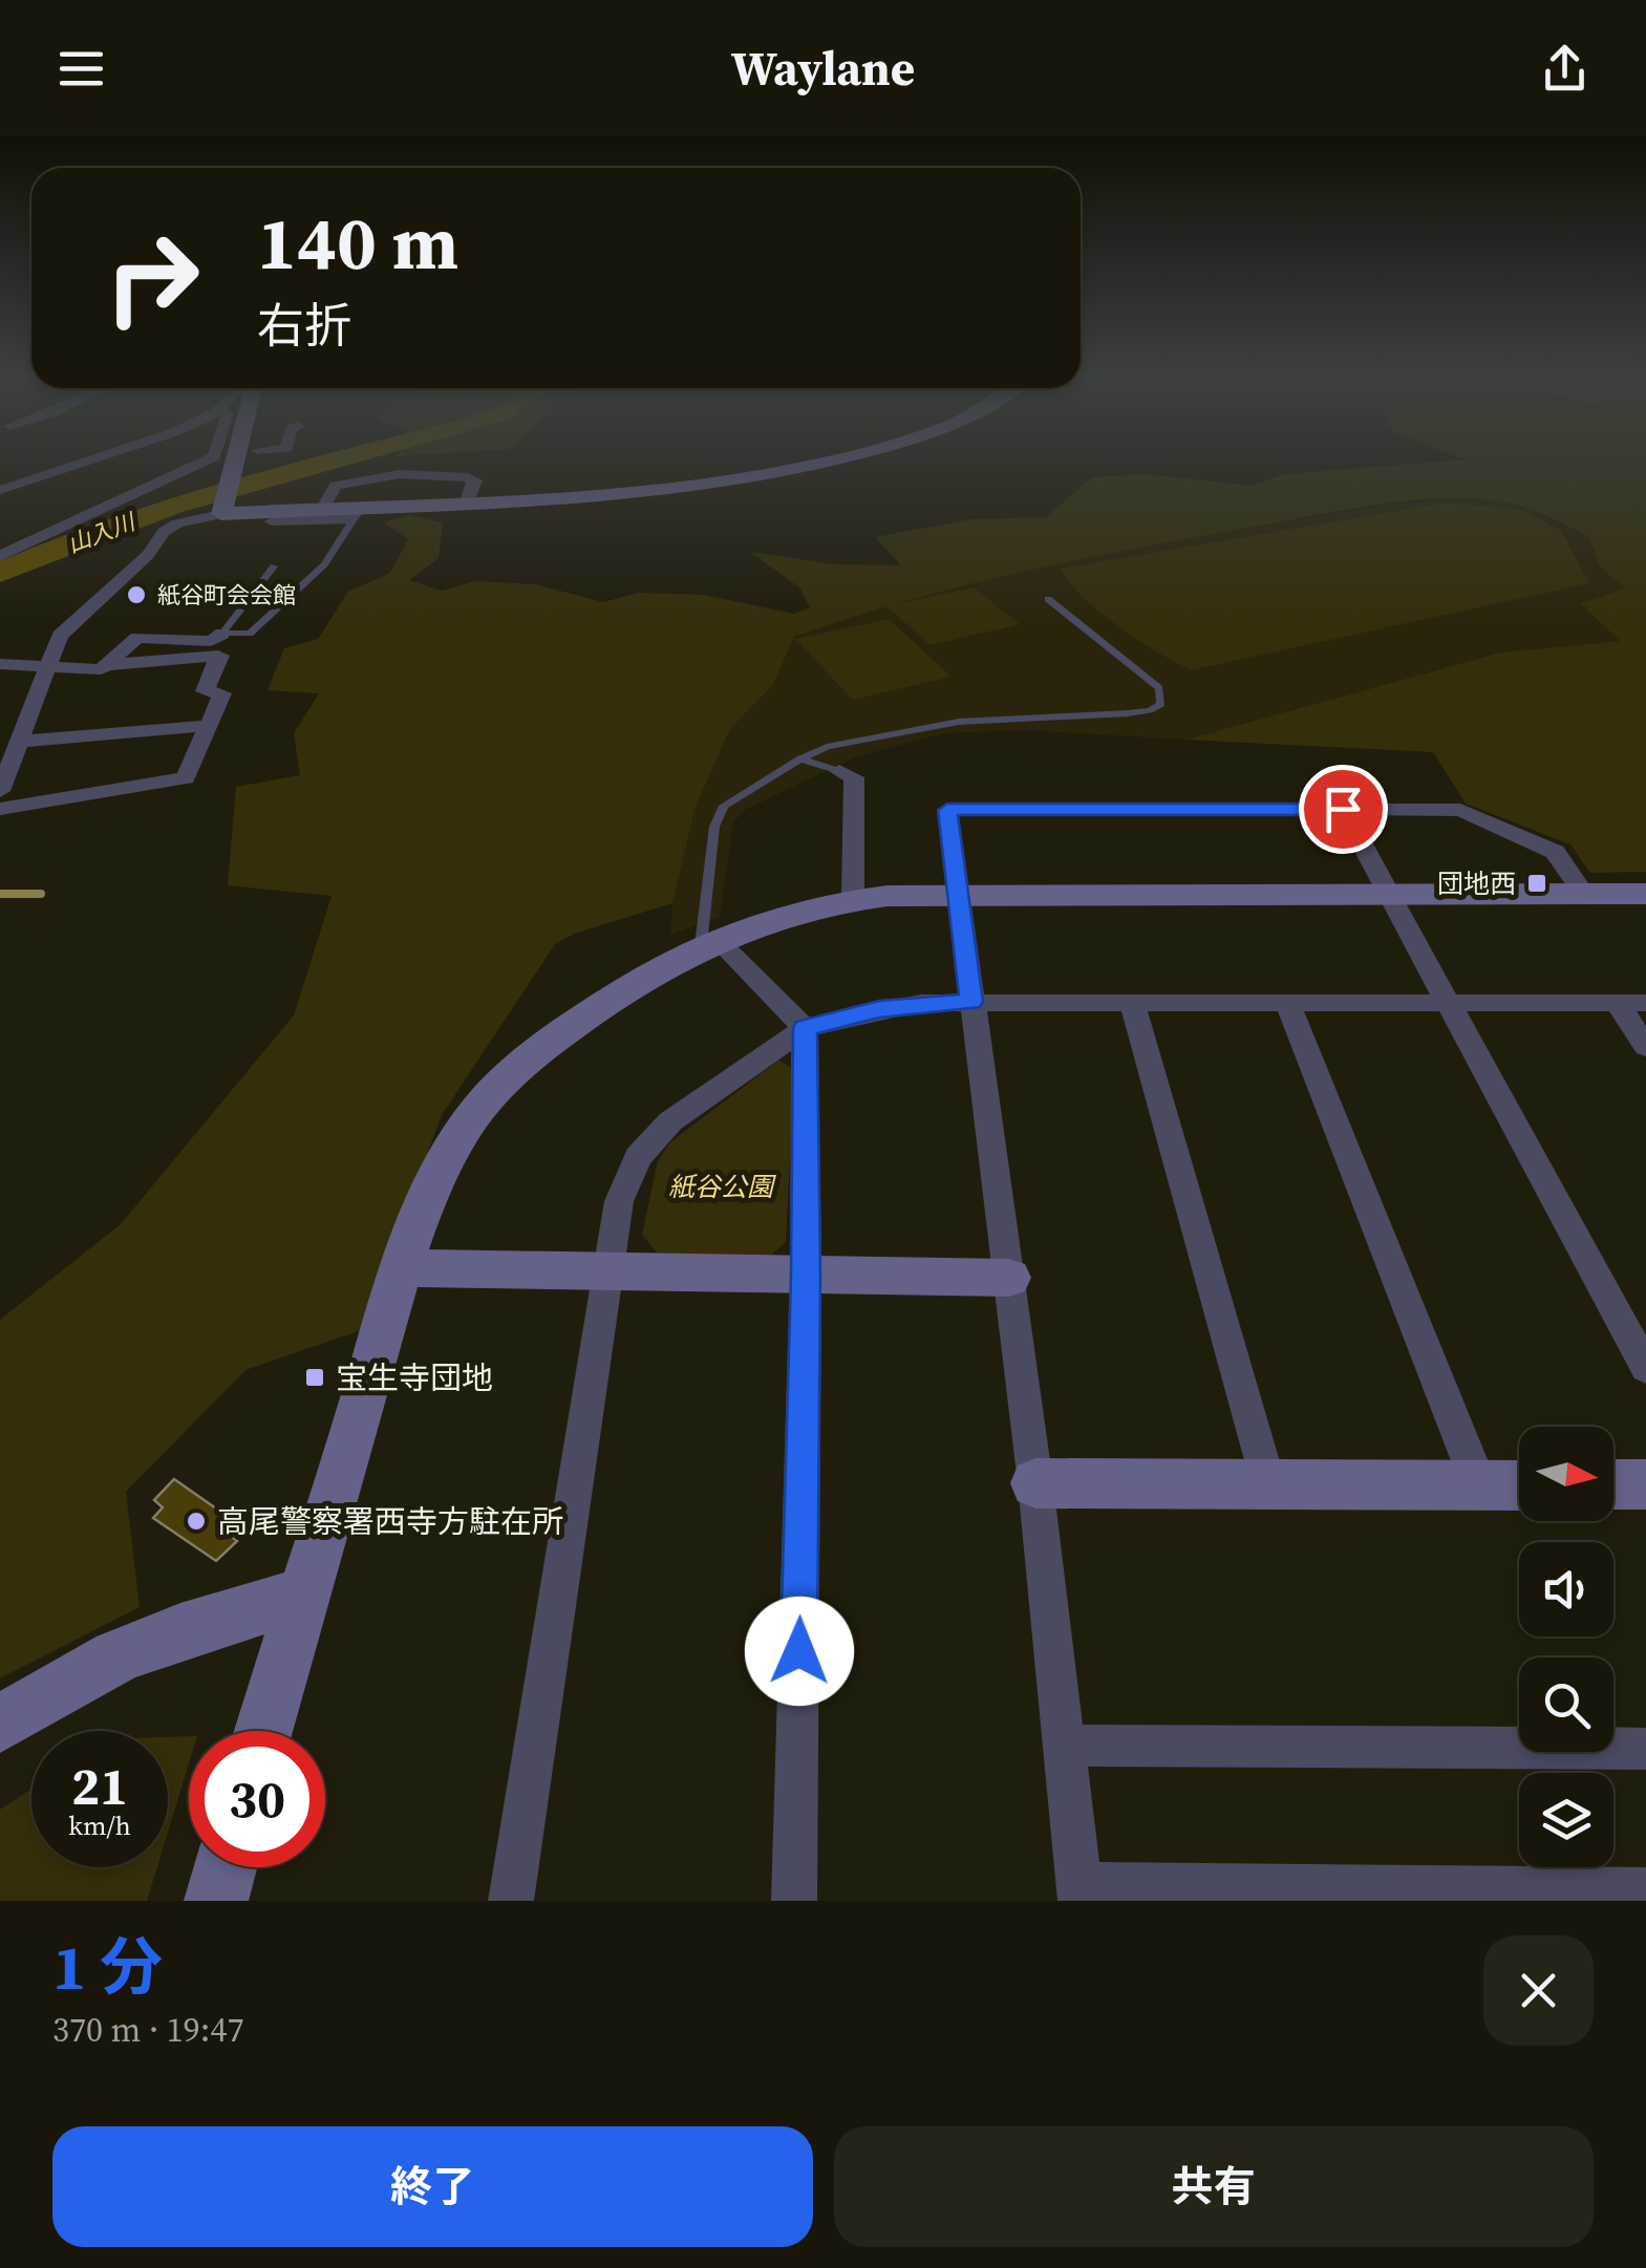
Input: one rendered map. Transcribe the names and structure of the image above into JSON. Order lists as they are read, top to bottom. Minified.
{"water":["山入川"],"parks":["紙谷公園"],"places":{"other":["紙谷町会会館","高尾警察署西寺方駐在所"],"transit":["団地西","宝生寺団地"]},"north":"right","page":{"header":"Waylane","turn":["140 m","右折"],"speed":"21 km/h","limit":"30","heading":["1 分","370 m · 19:47"],"buttons":["終了","共有"]}}
